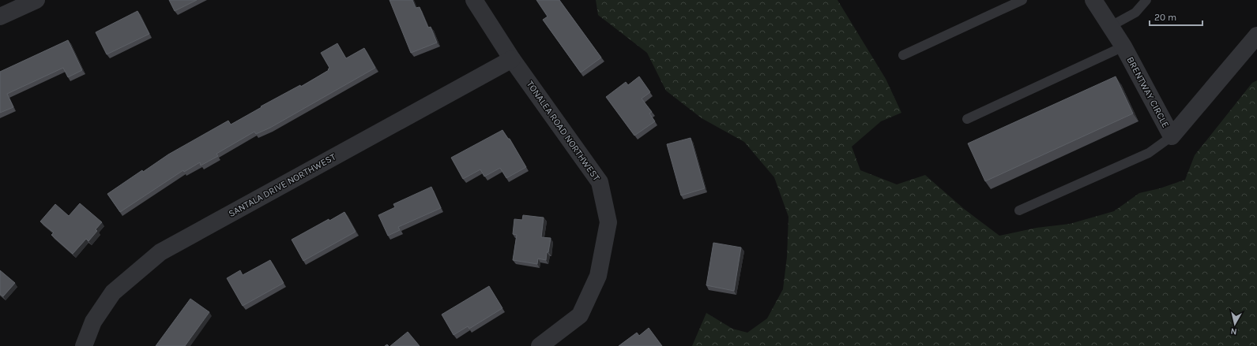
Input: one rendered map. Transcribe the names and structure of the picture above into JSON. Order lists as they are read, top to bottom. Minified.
{"streets":{"street":["BRENTWAY CIRCLE","TONALEA ROAD NORTHWEST","SANTALA DRIVE NORTHWEST"]},"crossings":[["TONALEA ROAD NORTHWEST","SANTALA DRIVE NORTHWEST"]],"scale_bar":"20 m","north":"bottom"}
